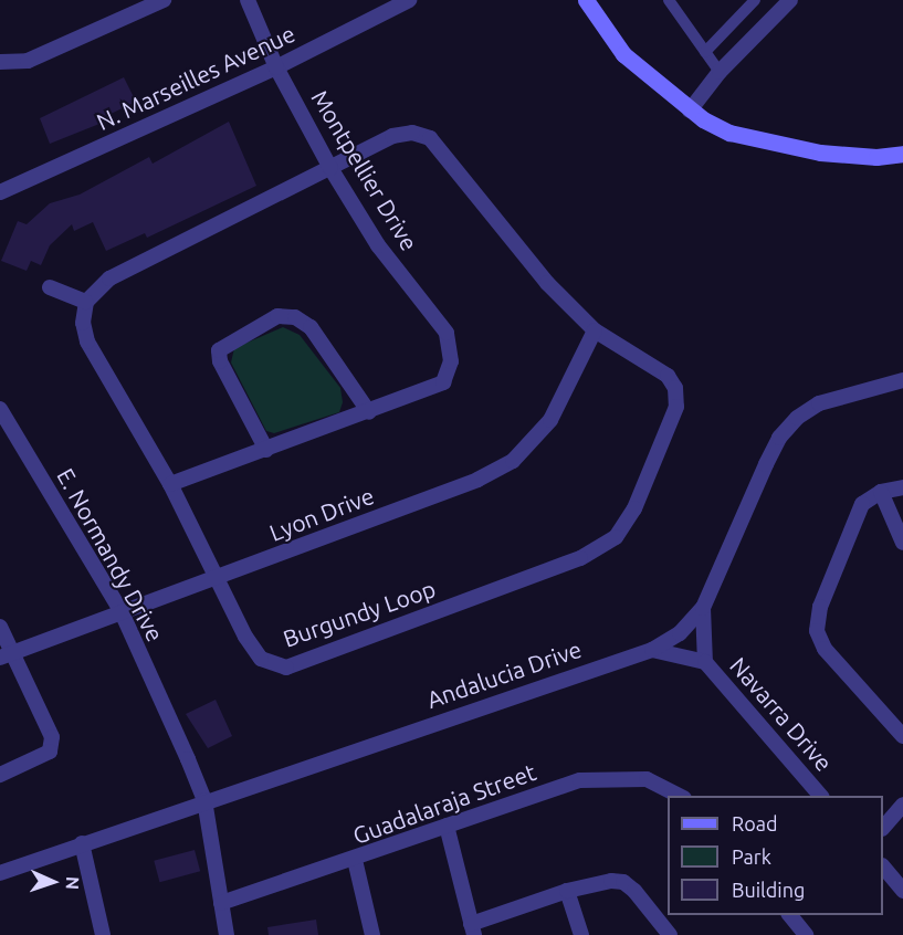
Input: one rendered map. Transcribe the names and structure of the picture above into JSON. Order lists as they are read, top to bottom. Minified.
{"streets":{"street":["N. Marseilles Avenue","Montpellier Drive","Lyon Drive","E. Normandy Drive","Burgundy Loop","Andalucia Drive","Navarra Drive","Guadalaraja Street"]},"crossings":[["N. Marseilles Avenue","Montpellier Drive"],["Montpellier Drive","Burgundy Loop"],["Lyon Drive","E. Normandy Drive"],["Lyon Drive","Burgundy Loop"],["E. Normandy Drive","Andalucia Drive"],["E. Normandy Drive","Guadalaraja Street"]],"legend":["Road","Park","Building"],"north":"right"}
